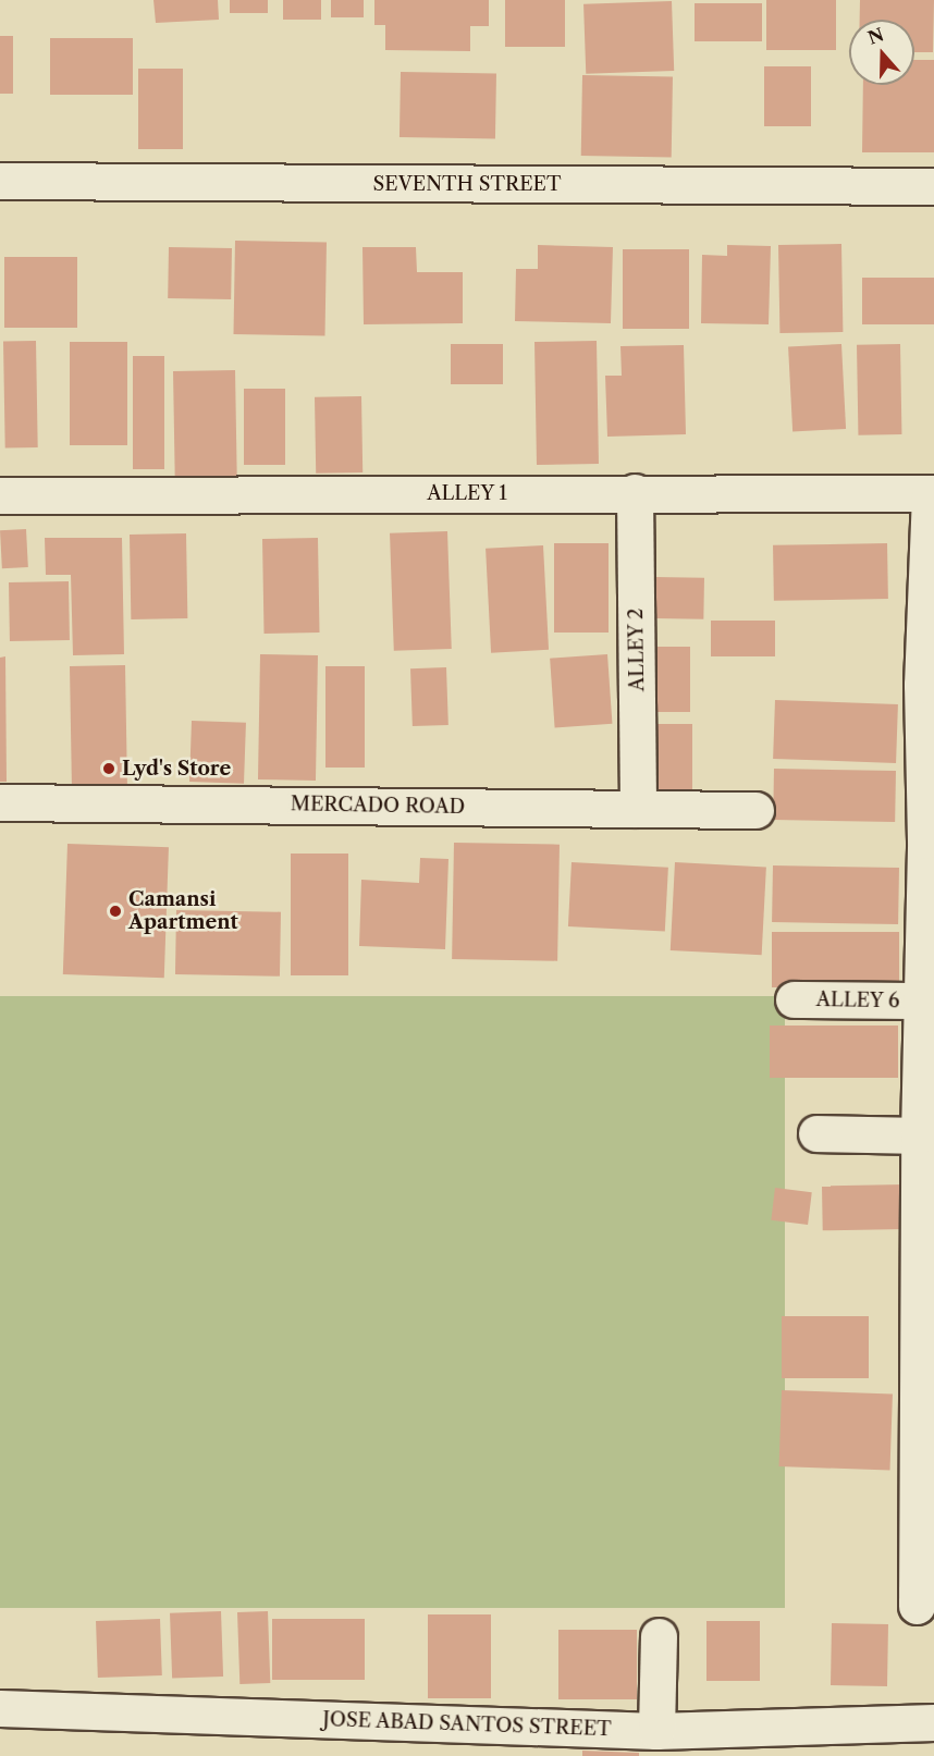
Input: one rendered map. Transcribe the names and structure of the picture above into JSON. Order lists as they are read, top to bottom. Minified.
{"streets":{"street":["SEVENTH STREET","ALLEY 1","ALLEY 2","MERCADO ROAD","ALLEY 6","JOSE ABAD SANTOS STREET"]},"crossings":[["ALLEY 1","ALLEY 2"],["ALLEY 2","MERCADO ROAD"]],"places":["Lyd's Store","Camansi Apartment"],"north":"top"}
